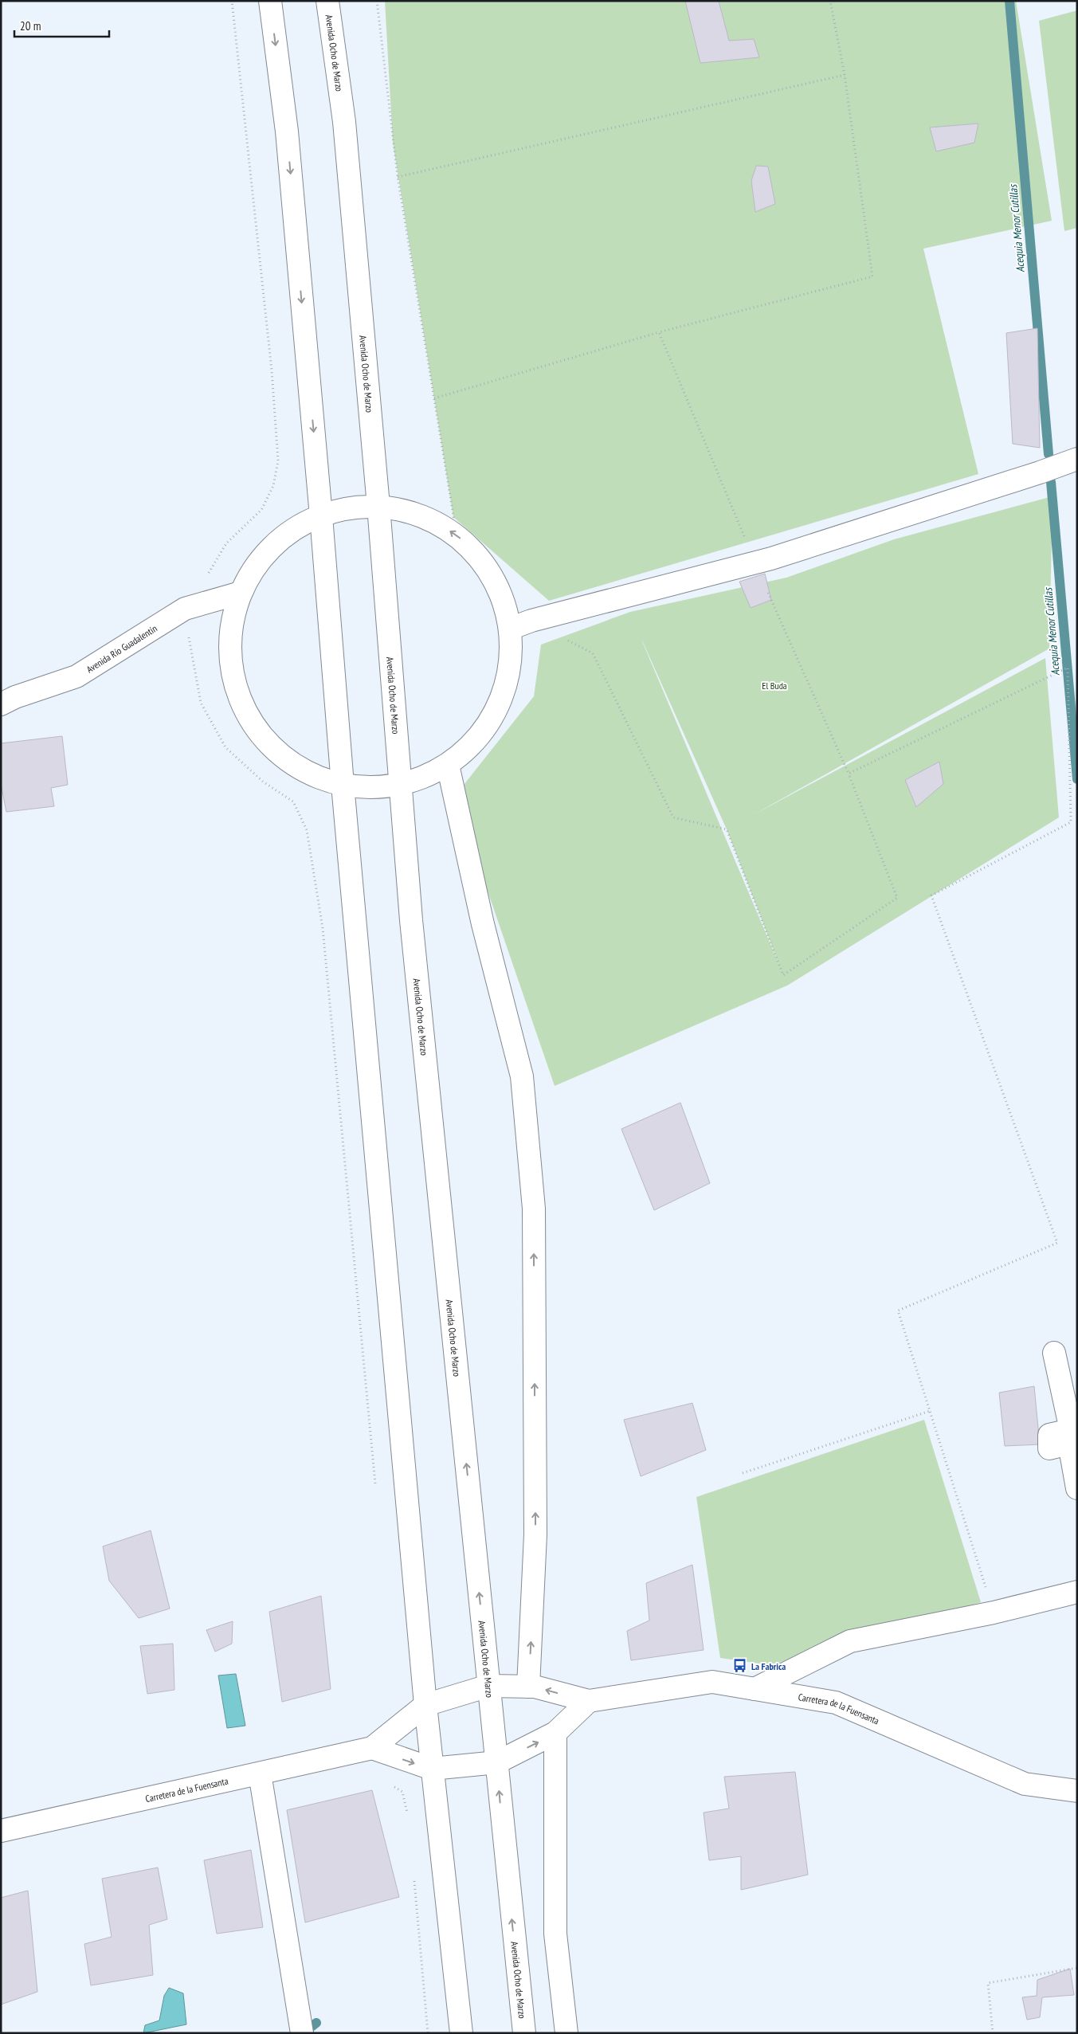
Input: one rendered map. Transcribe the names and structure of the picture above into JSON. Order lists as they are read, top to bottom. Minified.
{"streets":{"main road":["Avenida Ocho de Marzo","Avenida Río Guadalentín","Carretera de la Fuensanta"]},"water":["Acequia Menor Cutillas"],"parks":["El Buda"],"places":{"bus stop":["La Fabrica"]},"scale_bar":"20 m"}
